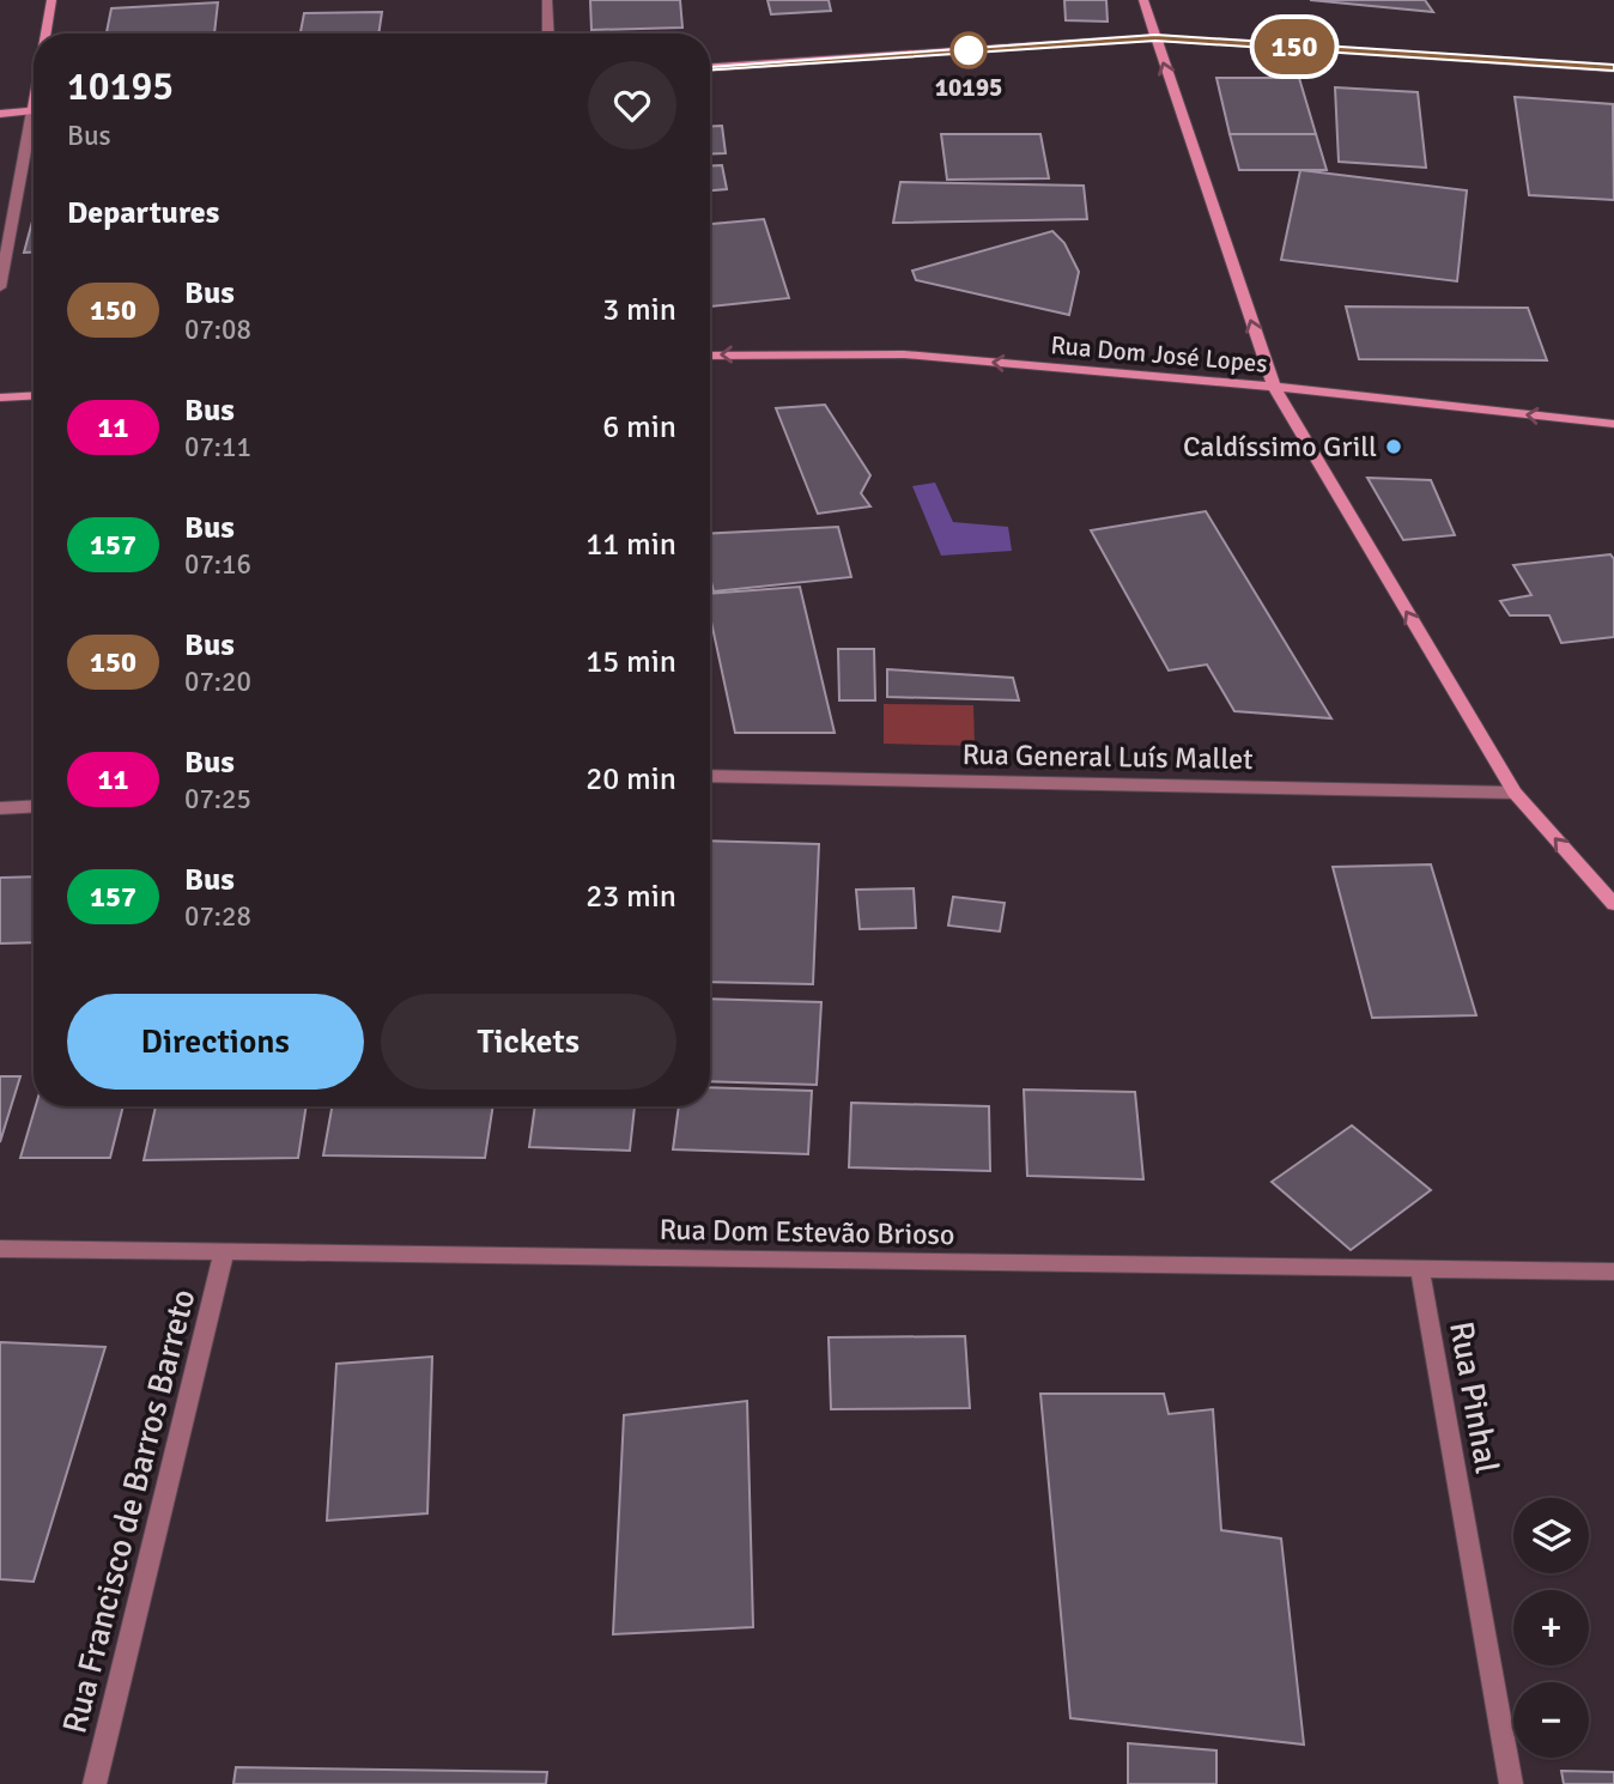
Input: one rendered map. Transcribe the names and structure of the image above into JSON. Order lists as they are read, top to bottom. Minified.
{"streets":{"street":["Rua Dom José Lopes","Rua General Luís Mallet","Rua Dom Estevão Brioso","Rua Pinhal","Rua Francisco de Barros Barreto"]},"crossings":[["Rua Dom Estevão Brioso","Rua Pinhal"],["Rua Dom Estevão Brioso","Rua Francisco de Barros Barreto"]],"one_way":["Rua Dom José Lopes"],"places":["10195","Caldíssimo Grill"],"lines":["bus line 150"],"page":{"on_map":"150","heading":[["10195","Bus"],"Departures"],"list":[{"mark":"150","name":"Bus","note":"07:08","value":"3 min"},{"mark":"11","name":"Bus","note":"07:11","value":"6 min"},{"mark":"157","name":"Bus","note":"07:16","value":"11 min"},{"mark":"150","name":"Bus","note":"07:20","value":"15 min"},{"mark":"11","name":"Bus","note":"07:25","value":"20 min"},{"mark":"157","name":"Bus","note":"07:28","value":"23 min"}],"buttons":["Directions","Tickets"],"map_buttons":["+","−"]}}
